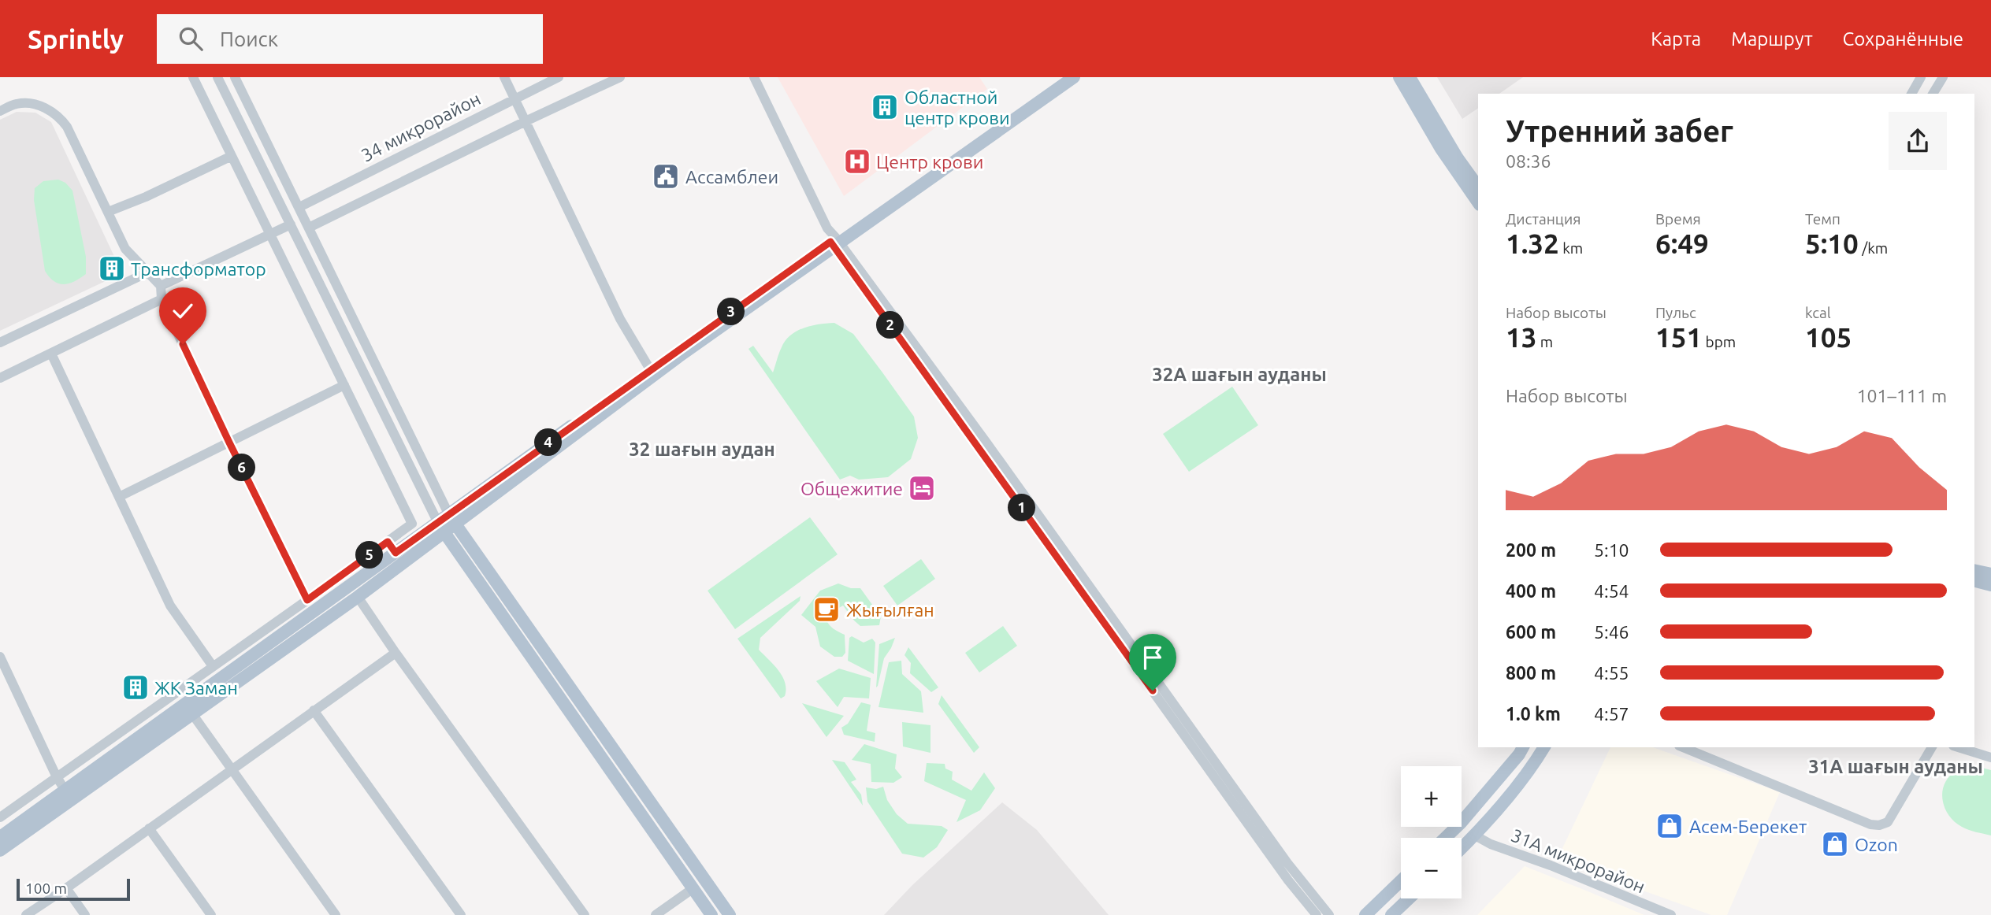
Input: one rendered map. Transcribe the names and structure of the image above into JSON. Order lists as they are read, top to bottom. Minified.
{"streets":{"street":["34 микрорайон","31А микрорайон"]},"districts":["32А шағын ауданы","32 шағын аудан","31А шағын ауданы"],"places":{"building":["Областной центр крови","Трансформатор","ЖК Заман"],"hospital":["Центр крови"],"public building":["Ассамблеи"],"hotel":["Общежитие"],"cafe":["Жығылған"],"shop":["Асем-Берекет","Ozon"]},"scale_bar":"100 m","page":{"header":"Sprintly","search":"Поиск","nav":["Карта","Маршрут","Сохранённые"],"heading":["Утренний забег","08:36"],"stats":[["Дистанция","1.32 km"],["Время","6:49"],["Темп","5:10 /km"],["Набор высоты","13 m"],["Пульс","151 bpm"],["kcal","105"]],"pins":["3","2","4","6","1","5"],"chart":["Набор высоты","101–111 m"],"list":[{"name":"200 m","note":"5:10"},{"name":"400 m","note":"4:54"},{"name":"600 m","note":"5:46"},{"name":"800 m","note":"4:55"},{"name":"1.0 km","note":"4:57"}],"map_buttons":["+","−"],"scale":"100 m"}}
